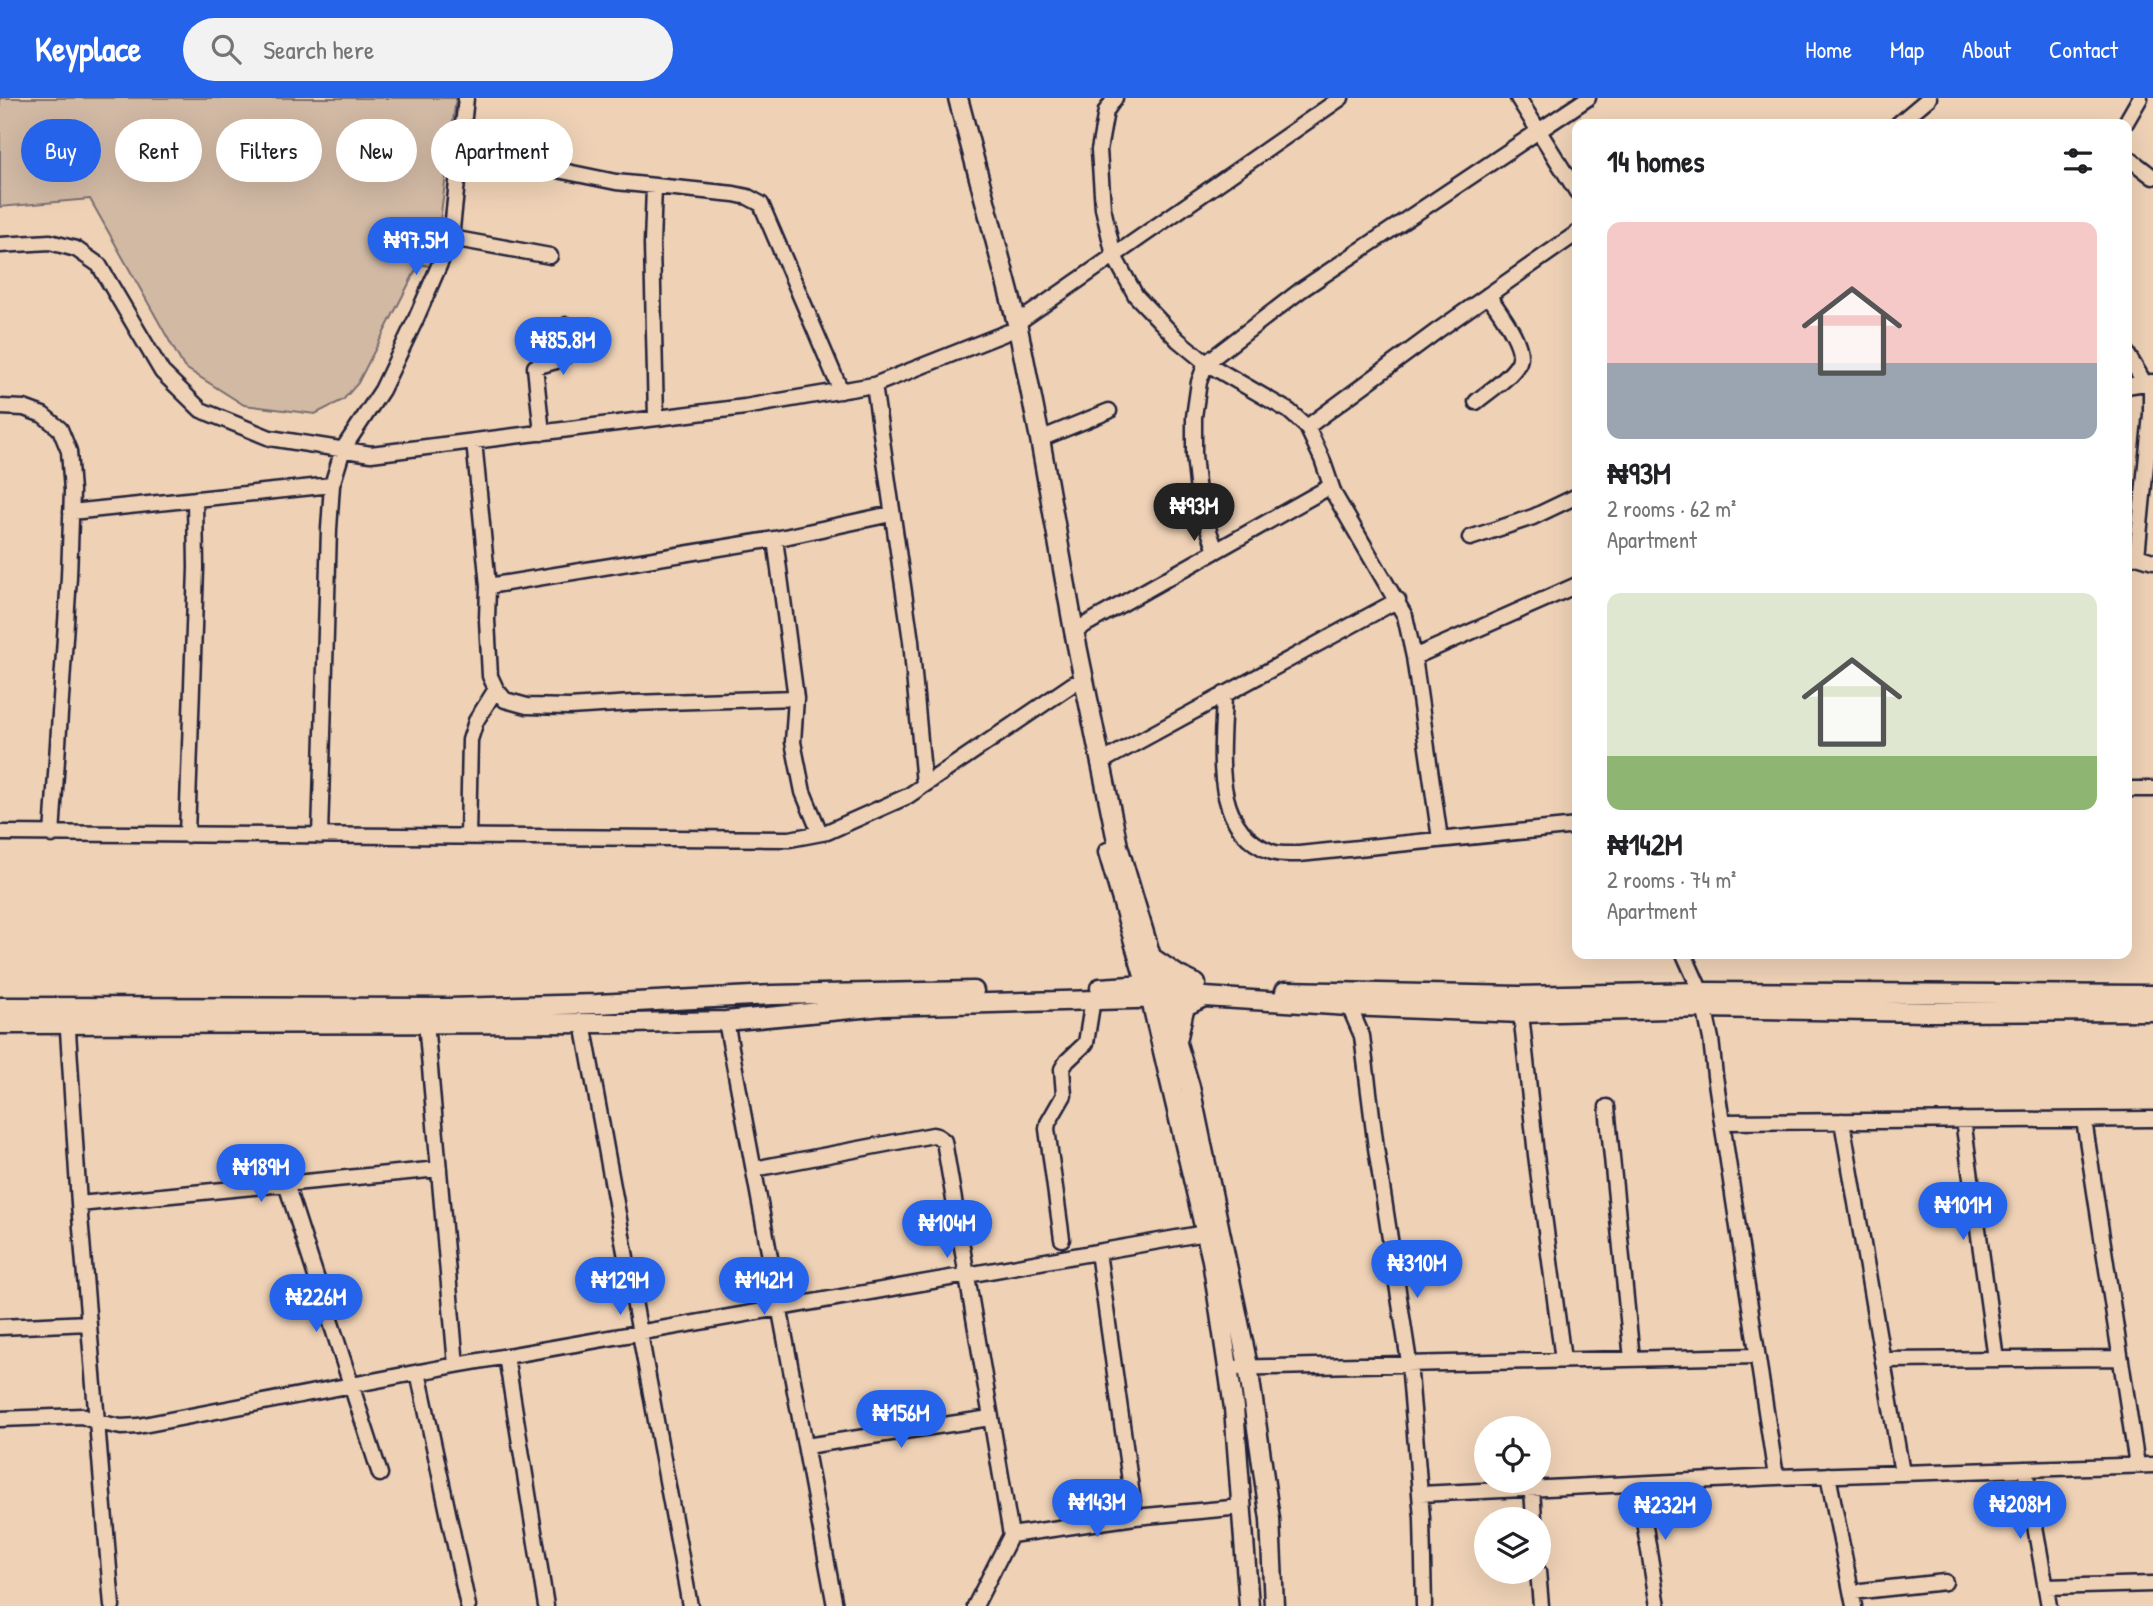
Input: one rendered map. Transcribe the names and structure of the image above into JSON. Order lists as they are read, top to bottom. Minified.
{"page":{"header":"Keyplace","search":"Search here","nav":["Home","Map","About","Contact"],"chip":["Buy","Rent","Filters","New","Apartment"],"heading":"14 homes","list":[{"name":"₦93M","note":"2 rooms · 62 m² · Apartment"},{"name":"₦142M","note":"2 rooms · 74 m² · Apartment"}],"price":["₦97.5M","₦85.8M","₦93M","₦189M","₦101M","₦104M","₦310M","₦129M","₦142M","₦226M","₦156M","₦143M","₦208M","₦232M"]}}
